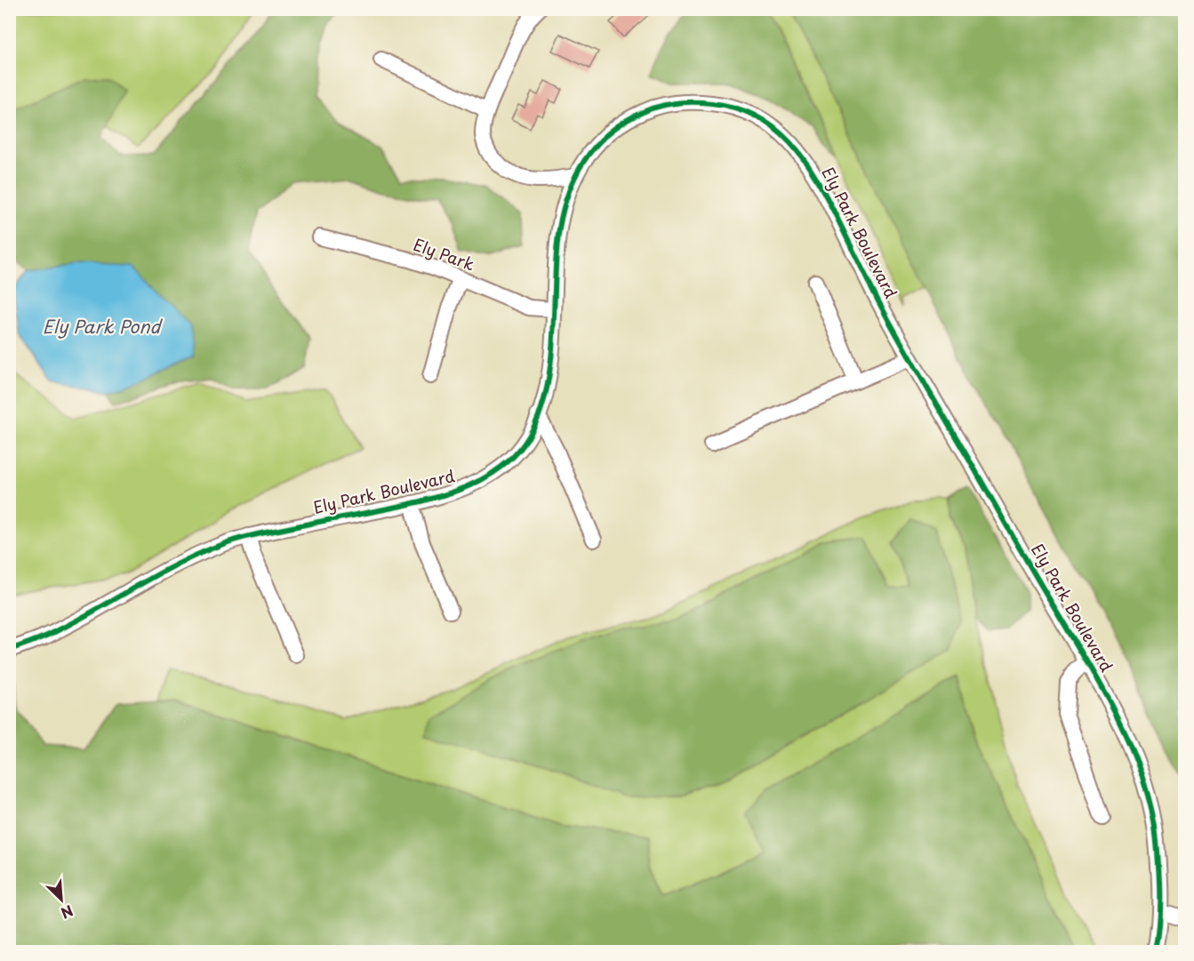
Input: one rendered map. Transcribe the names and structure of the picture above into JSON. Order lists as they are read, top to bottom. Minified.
{"streets":{"street":["Ely Park Boulevard","Ely Park"]},"crossings":[["Ely Park Boulevard","Ely Park"]],"water":["Ely Park Pond"],"north":"bottom right"}
